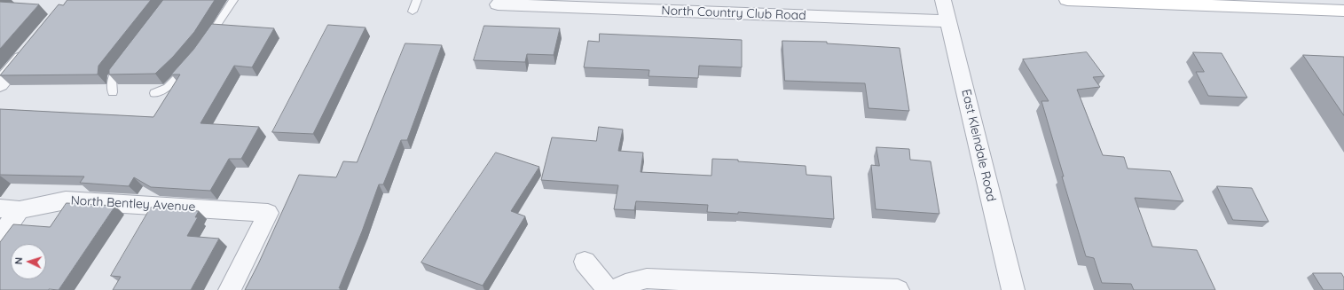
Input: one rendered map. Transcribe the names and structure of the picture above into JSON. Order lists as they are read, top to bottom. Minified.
{"streets":{"street":["North Country Club Road","East Kleindale Road","North Bentley Avenue"]},"crossings":[["North Country Club Road","East Kleindale Road"]],"north":"left"}
